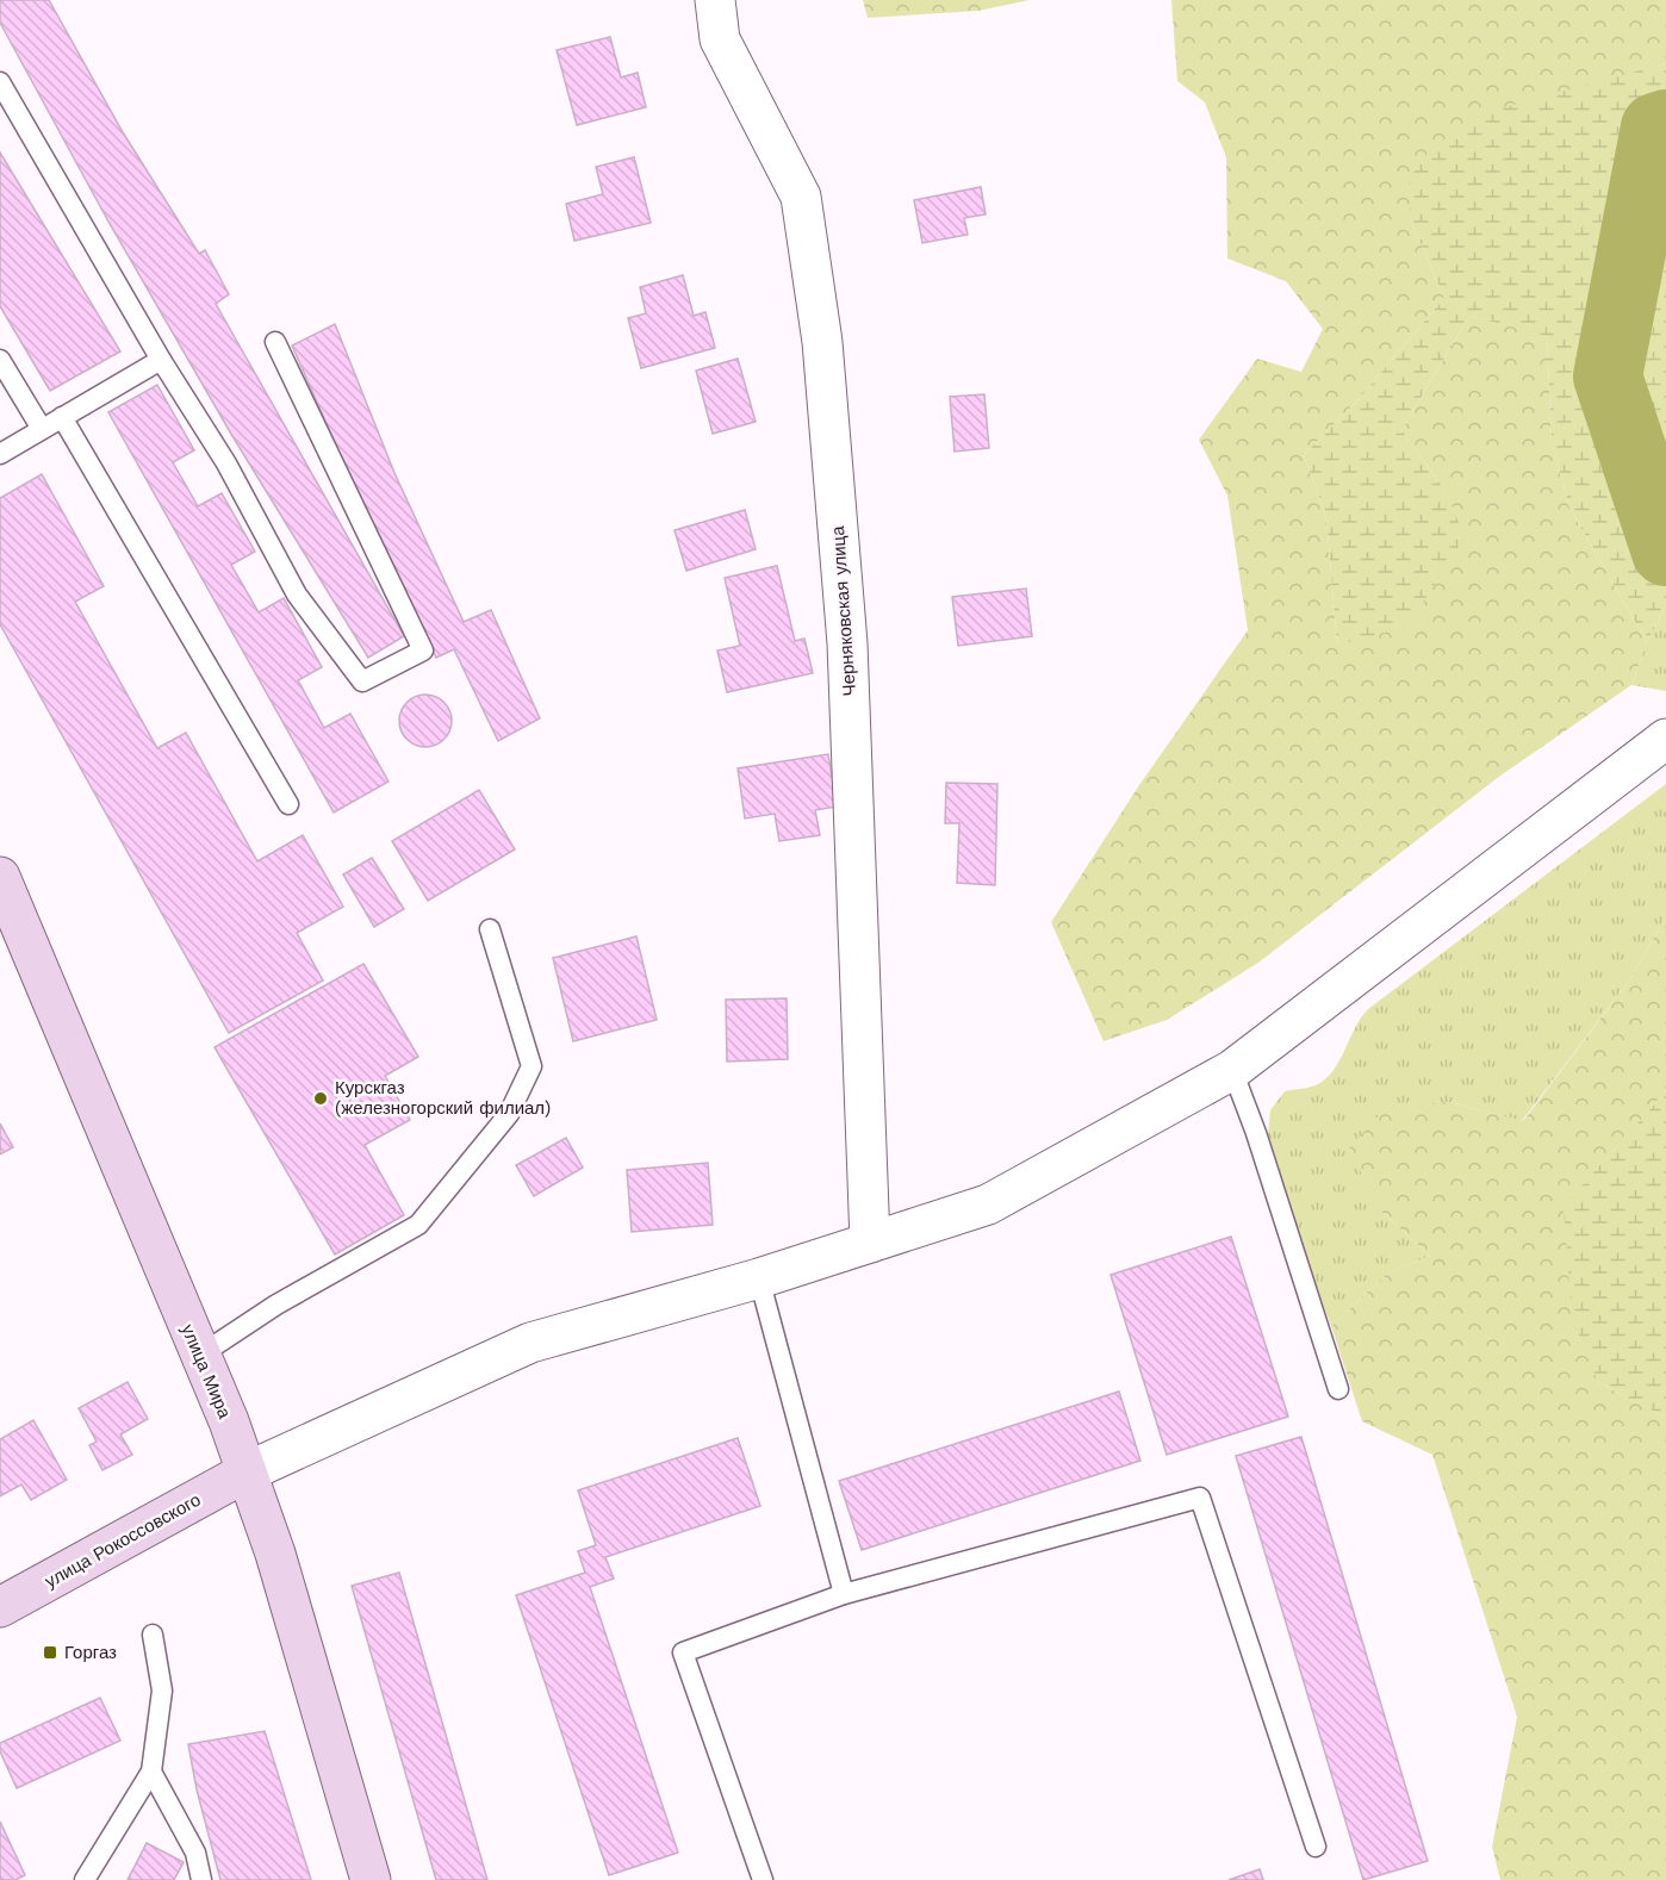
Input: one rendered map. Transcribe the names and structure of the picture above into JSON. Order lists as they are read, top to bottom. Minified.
{"streets":{"main road":["улица Мира","улица Рокоссовского"],"street":["Черняковская улица"]},"crossings":[["улица Мира","улица Рокоссовского"]],"places":{"other":["Курскгаз (железногорский филиал)"],"transit":["Горгаз"]}}
